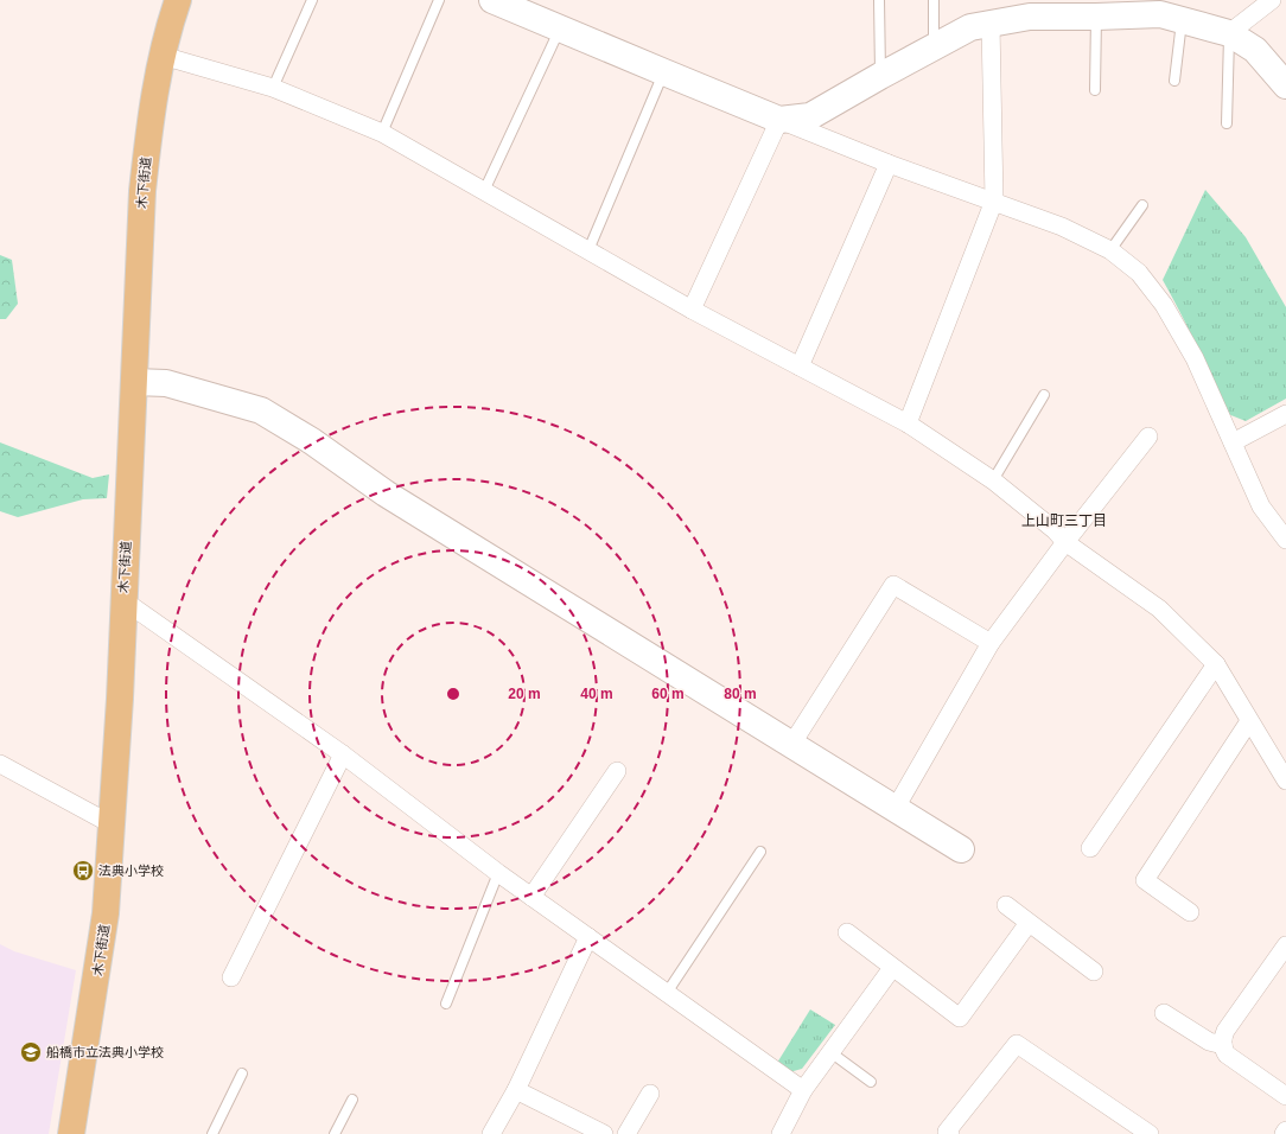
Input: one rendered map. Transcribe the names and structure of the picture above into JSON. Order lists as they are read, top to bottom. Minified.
{"streets":{"main road":["木下街道"]},"districts":["上山町三丁目"],"places":{"bus stop":["法典小学校"],"school or university":["船橋市立法典小学校"]},"rings":["20 m","40 m","60 m","80 m"]}
